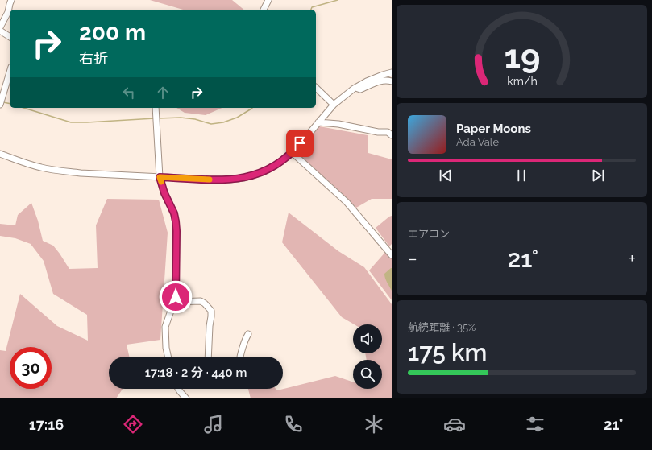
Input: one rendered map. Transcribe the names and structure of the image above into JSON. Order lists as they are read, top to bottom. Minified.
{"page":{"turn":["200 m","右折"],"song":["Paper Moons","Ada Vale"],"tile":["エアコン",["航続距離 · 35%","175 km"]],"heat":["−","21°","+"],"limit":"30","trip":"17:18 · 2 分 · 440 m","tabs":["17:16","21°"],"gauge":["19","km/h"]}}
